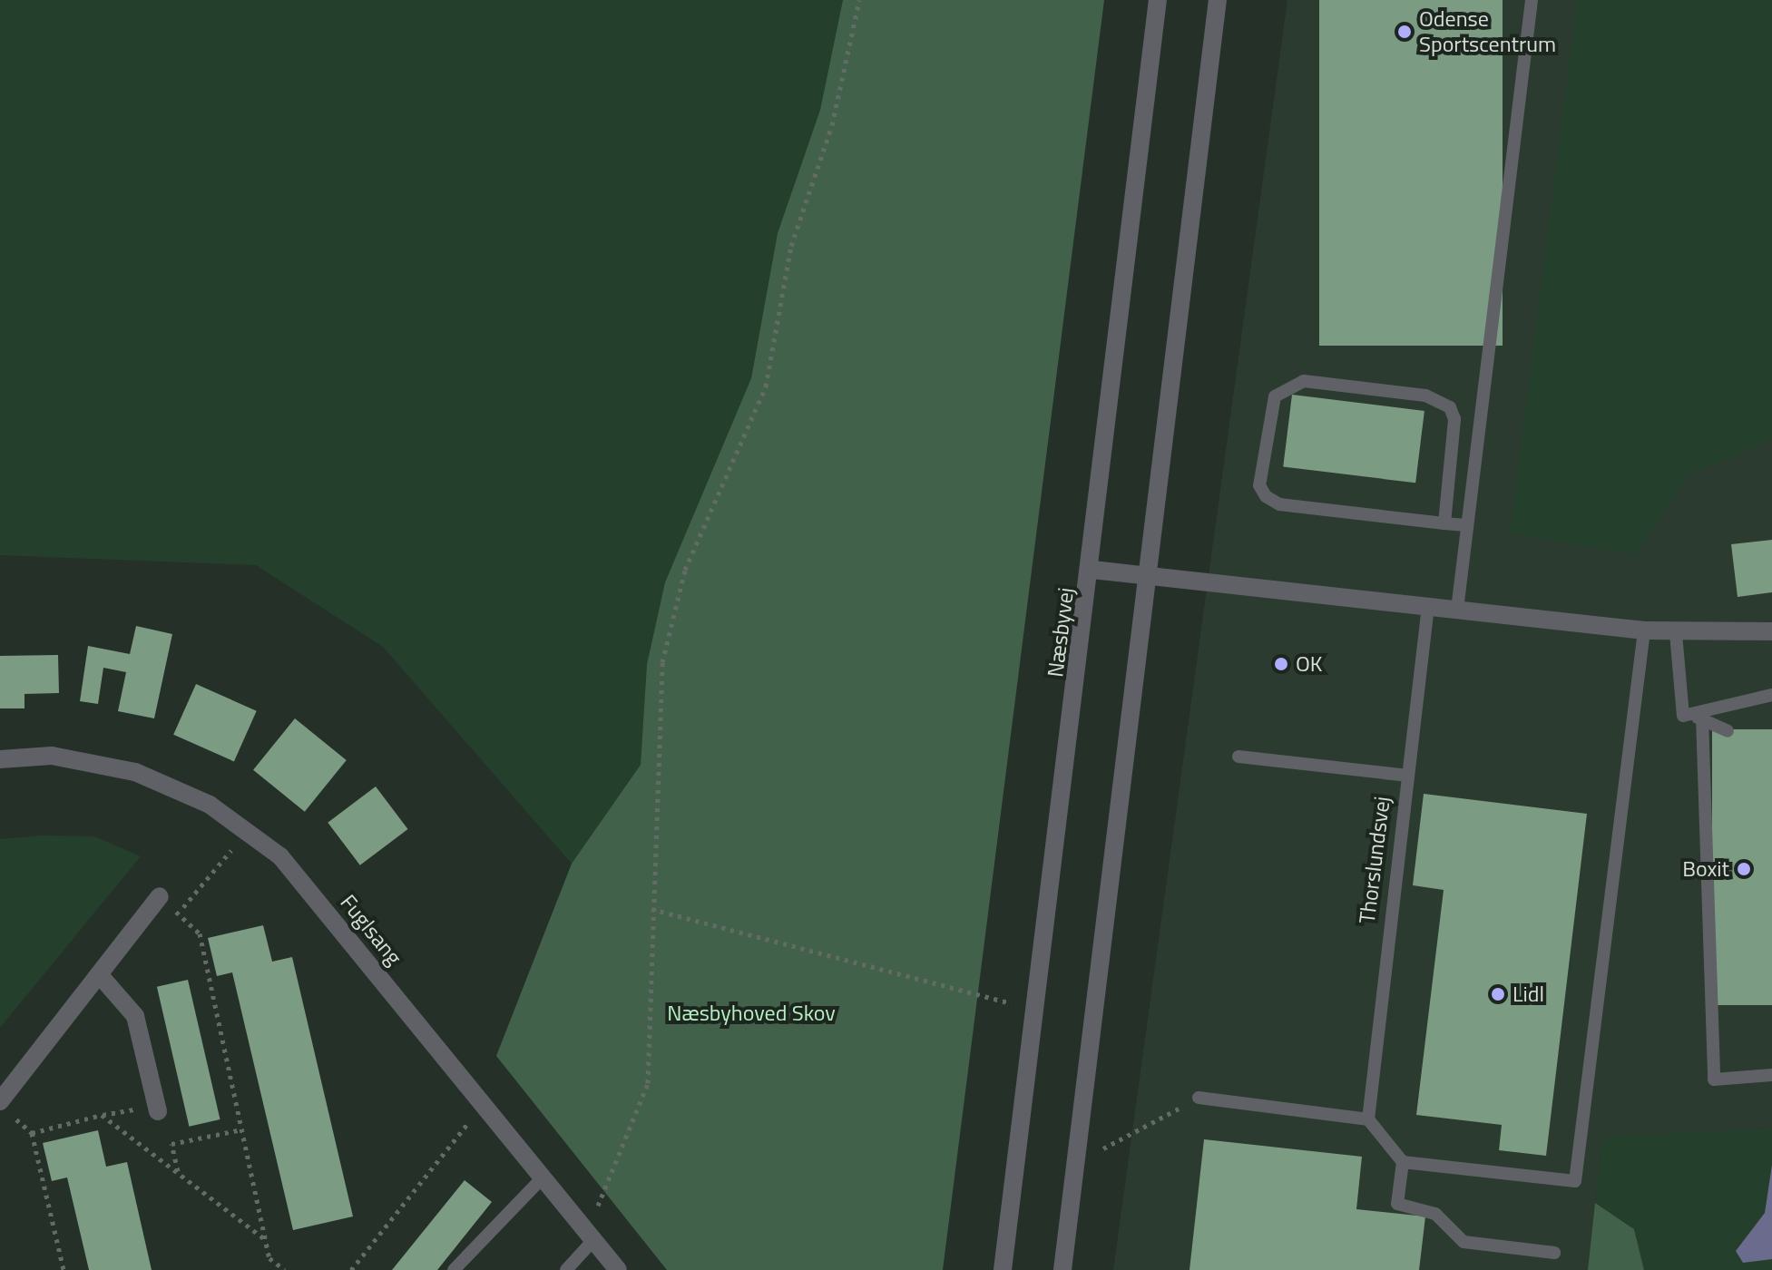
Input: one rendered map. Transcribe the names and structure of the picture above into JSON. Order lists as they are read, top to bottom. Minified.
{"streets":{"street":["Næsbyvej","Fuglsang"],"lane":["Thorslundsvej"]},"parks":["Næsbyhoved Skov"],"places":["Odense Sportscentrum","OK","Boxit","Lidl"]}
